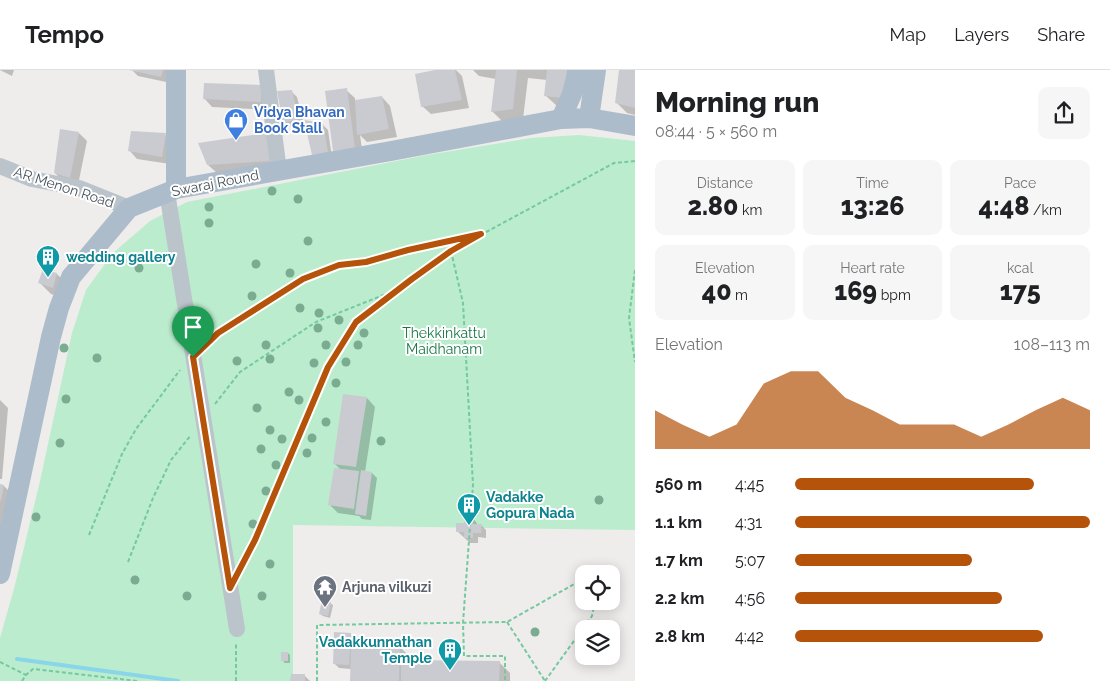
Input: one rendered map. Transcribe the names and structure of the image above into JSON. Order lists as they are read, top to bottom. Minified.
{"streets":{"main road":["Swaraj Round"],"street":["AR Menon Road"]},"crossings":[["Swaraj Round","AR Menon Road"]],"parks":["Thekkinkattu Maidhanam"],"places":{"shop":["Vidya Bhavan Book Stall"],"building":["wedding gallery","Vadakke Gopura Nada","Vadakkunnathan Temple"],"temple":["Arjuna vilkuzi"]},"page":{"header":"Tempo","nav":["Map","Layers","Share"],"heading":["Morning run","08:44 · 5 × 560 m"],"stats":[["Distance","2.80 km"],["Time","13:26"],["Pace","4:48 /km"],["Elevation","40 m"],["Heart rate","169 bpm"],["kcal","175"]],"chart":["Elevation","108–113 m"],"list":[{"name":"560 m","note":"4:45"},{"name":"1.1 km","note":"4:31"},{"name":"1.7 km","note":"5:07"},{"name":"2.2 km","note":"4:56"},{"name":"2.8 km","note":"4:42"}]}}
